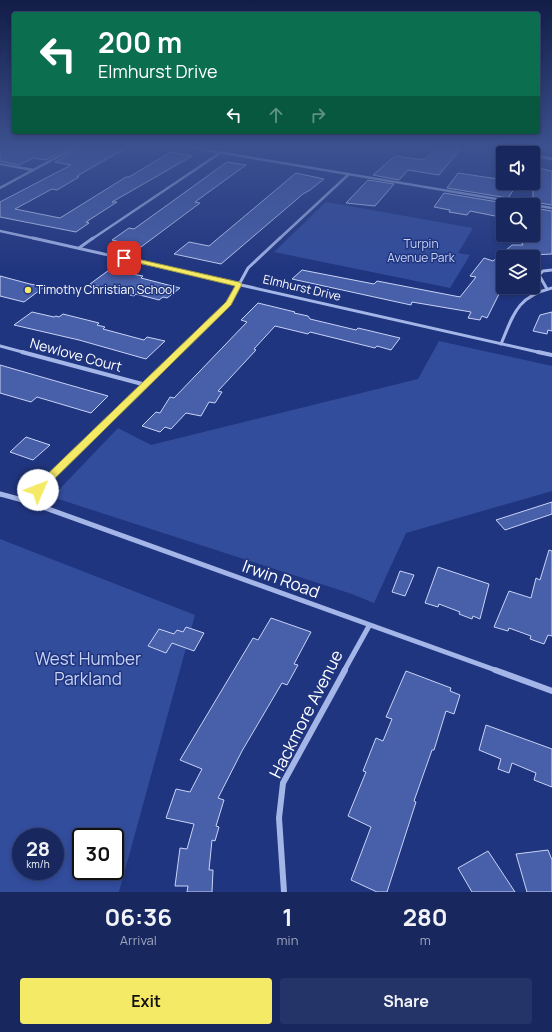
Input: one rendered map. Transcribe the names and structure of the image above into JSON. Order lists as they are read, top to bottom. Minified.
{"streets":{"street":["Elmhurst Drive","Newlove Court","Irwin Road","Hackmore Avenue"]},"crossings":[["Irwin Road","Hackmore Avenue"]],"parks":["Turpin Avenue Park","West Humber Parkland"],"places":["Timothy Christian School"],"page":{"turn":["200 m","Elmhurst Drive"],"speed":"28 km/h","limit":"30","eta":["06:36","Arrival","1","min","280","m"],"buttons":["Exit","Share"]}}
